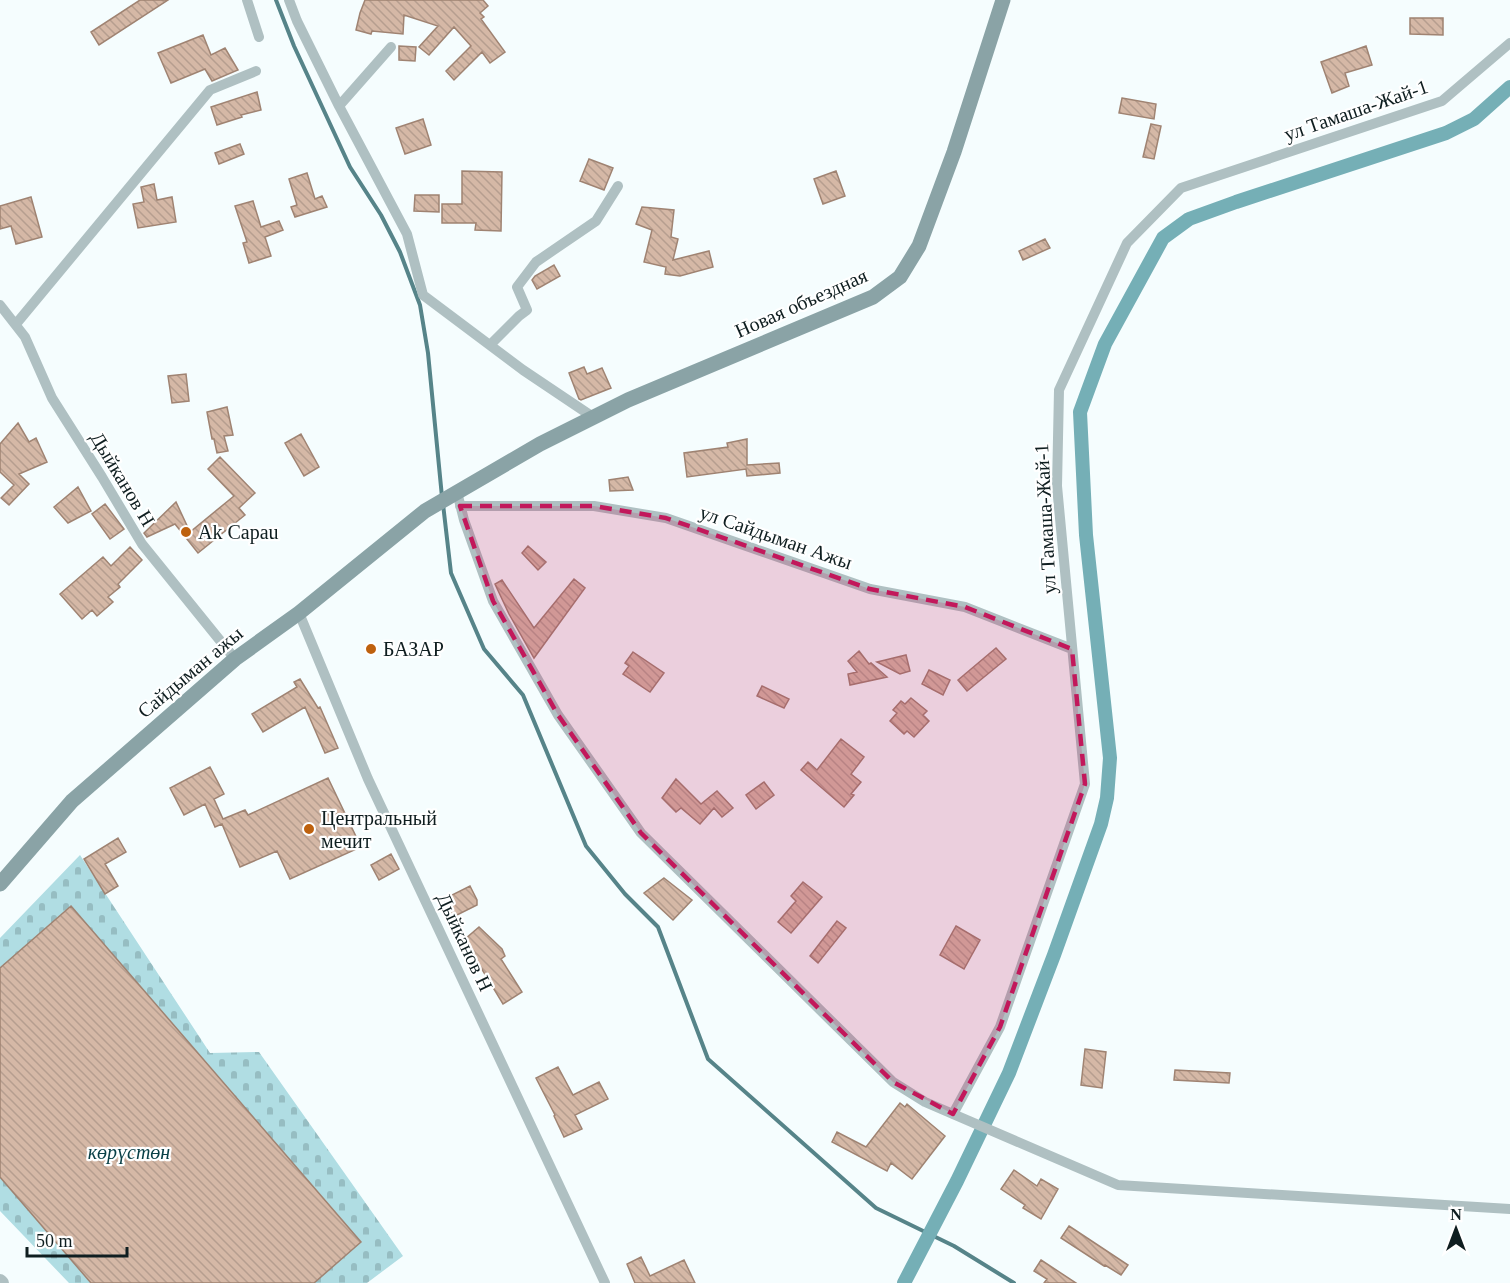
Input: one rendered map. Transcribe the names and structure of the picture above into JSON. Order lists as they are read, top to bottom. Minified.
{"streets":{"main road":["Новая объездная","Сайдыман ажы"],"street":["ул Тамаша-Жай-1","Дыйканов Н","ул Сайдыман Ажы"]},"crossings":[["ул Тамаша-Жай-1","ул Сайдыман Ажы"],["Новая объездная","ул Сайдыман Ажы"],["Новая объездная","Сайдыман ажы"],["Дыйканов Н","Сайдыман ажы"]],"parks":["көрүстөн"],"places":["Ak Capau","БАЗАР","Центральный мечит"],"scale_bar":"50 m","north":"top"}
